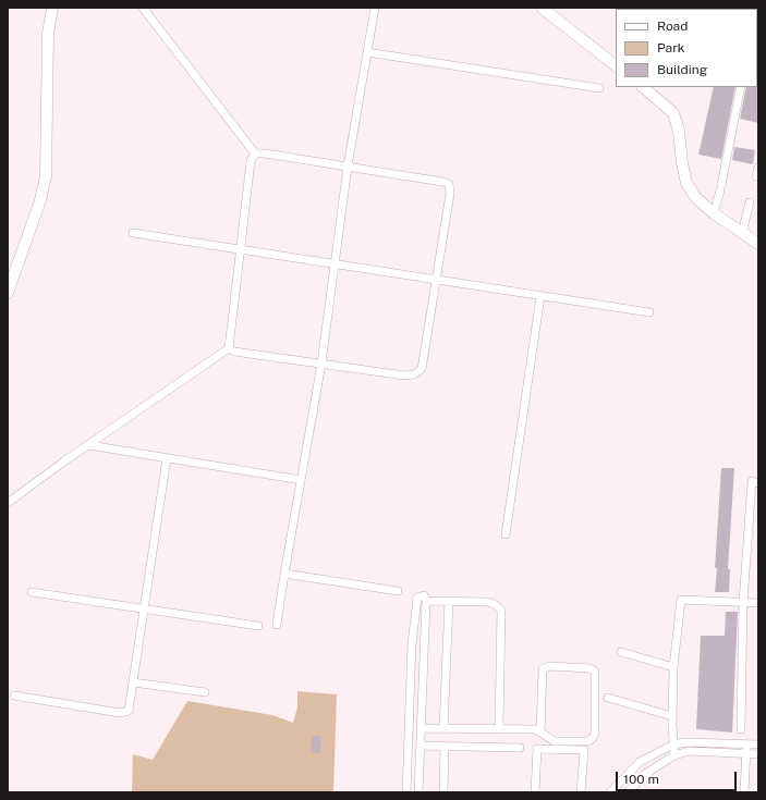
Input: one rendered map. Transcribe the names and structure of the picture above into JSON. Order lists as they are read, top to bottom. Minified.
{"legend":["Road","Park","Building"],"scale_bar":"100 m"}
